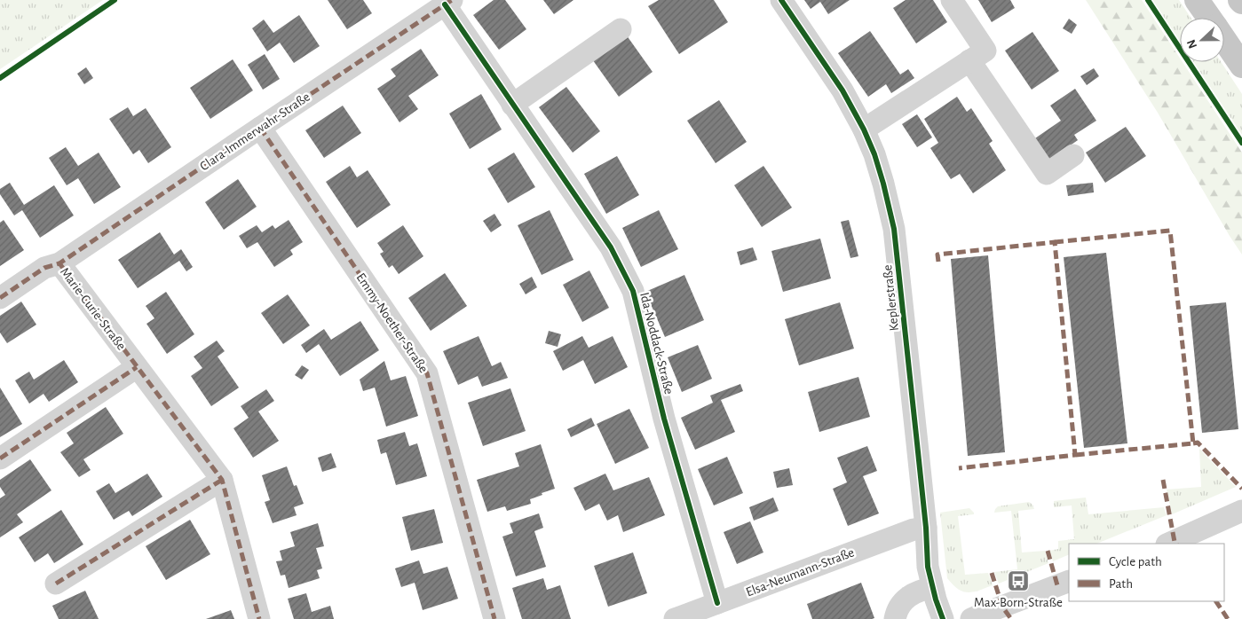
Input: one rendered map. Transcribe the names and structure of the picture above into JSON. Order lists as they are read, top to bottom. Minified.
{"streets":{"street":["Clara-Immerwahr-Straße","Keplerstraße","Marie-Curie-Straße","Emmy-Noether-Straße","Ida-Noddack-Straße","Elsa-Neumann-Straße"]},"crossings":[["Clara-Immerwahr-Straße","Marie-Curie-Straße"],["Clara-Immerwahr-Straße","Emmy-Noether-Straße"],["Clara-Immerwahr-Straße","Ida-Noddack-Straße"],["Keplerstraße","Elsa-Neumann-Straße"],["Ida-Noddack-Straße","Elsa-Neumann-Straße"]],"places":{"bus stop":["Max-Born-Straße"]},"legend":["Cycle path","Path"],"north":"left"}
